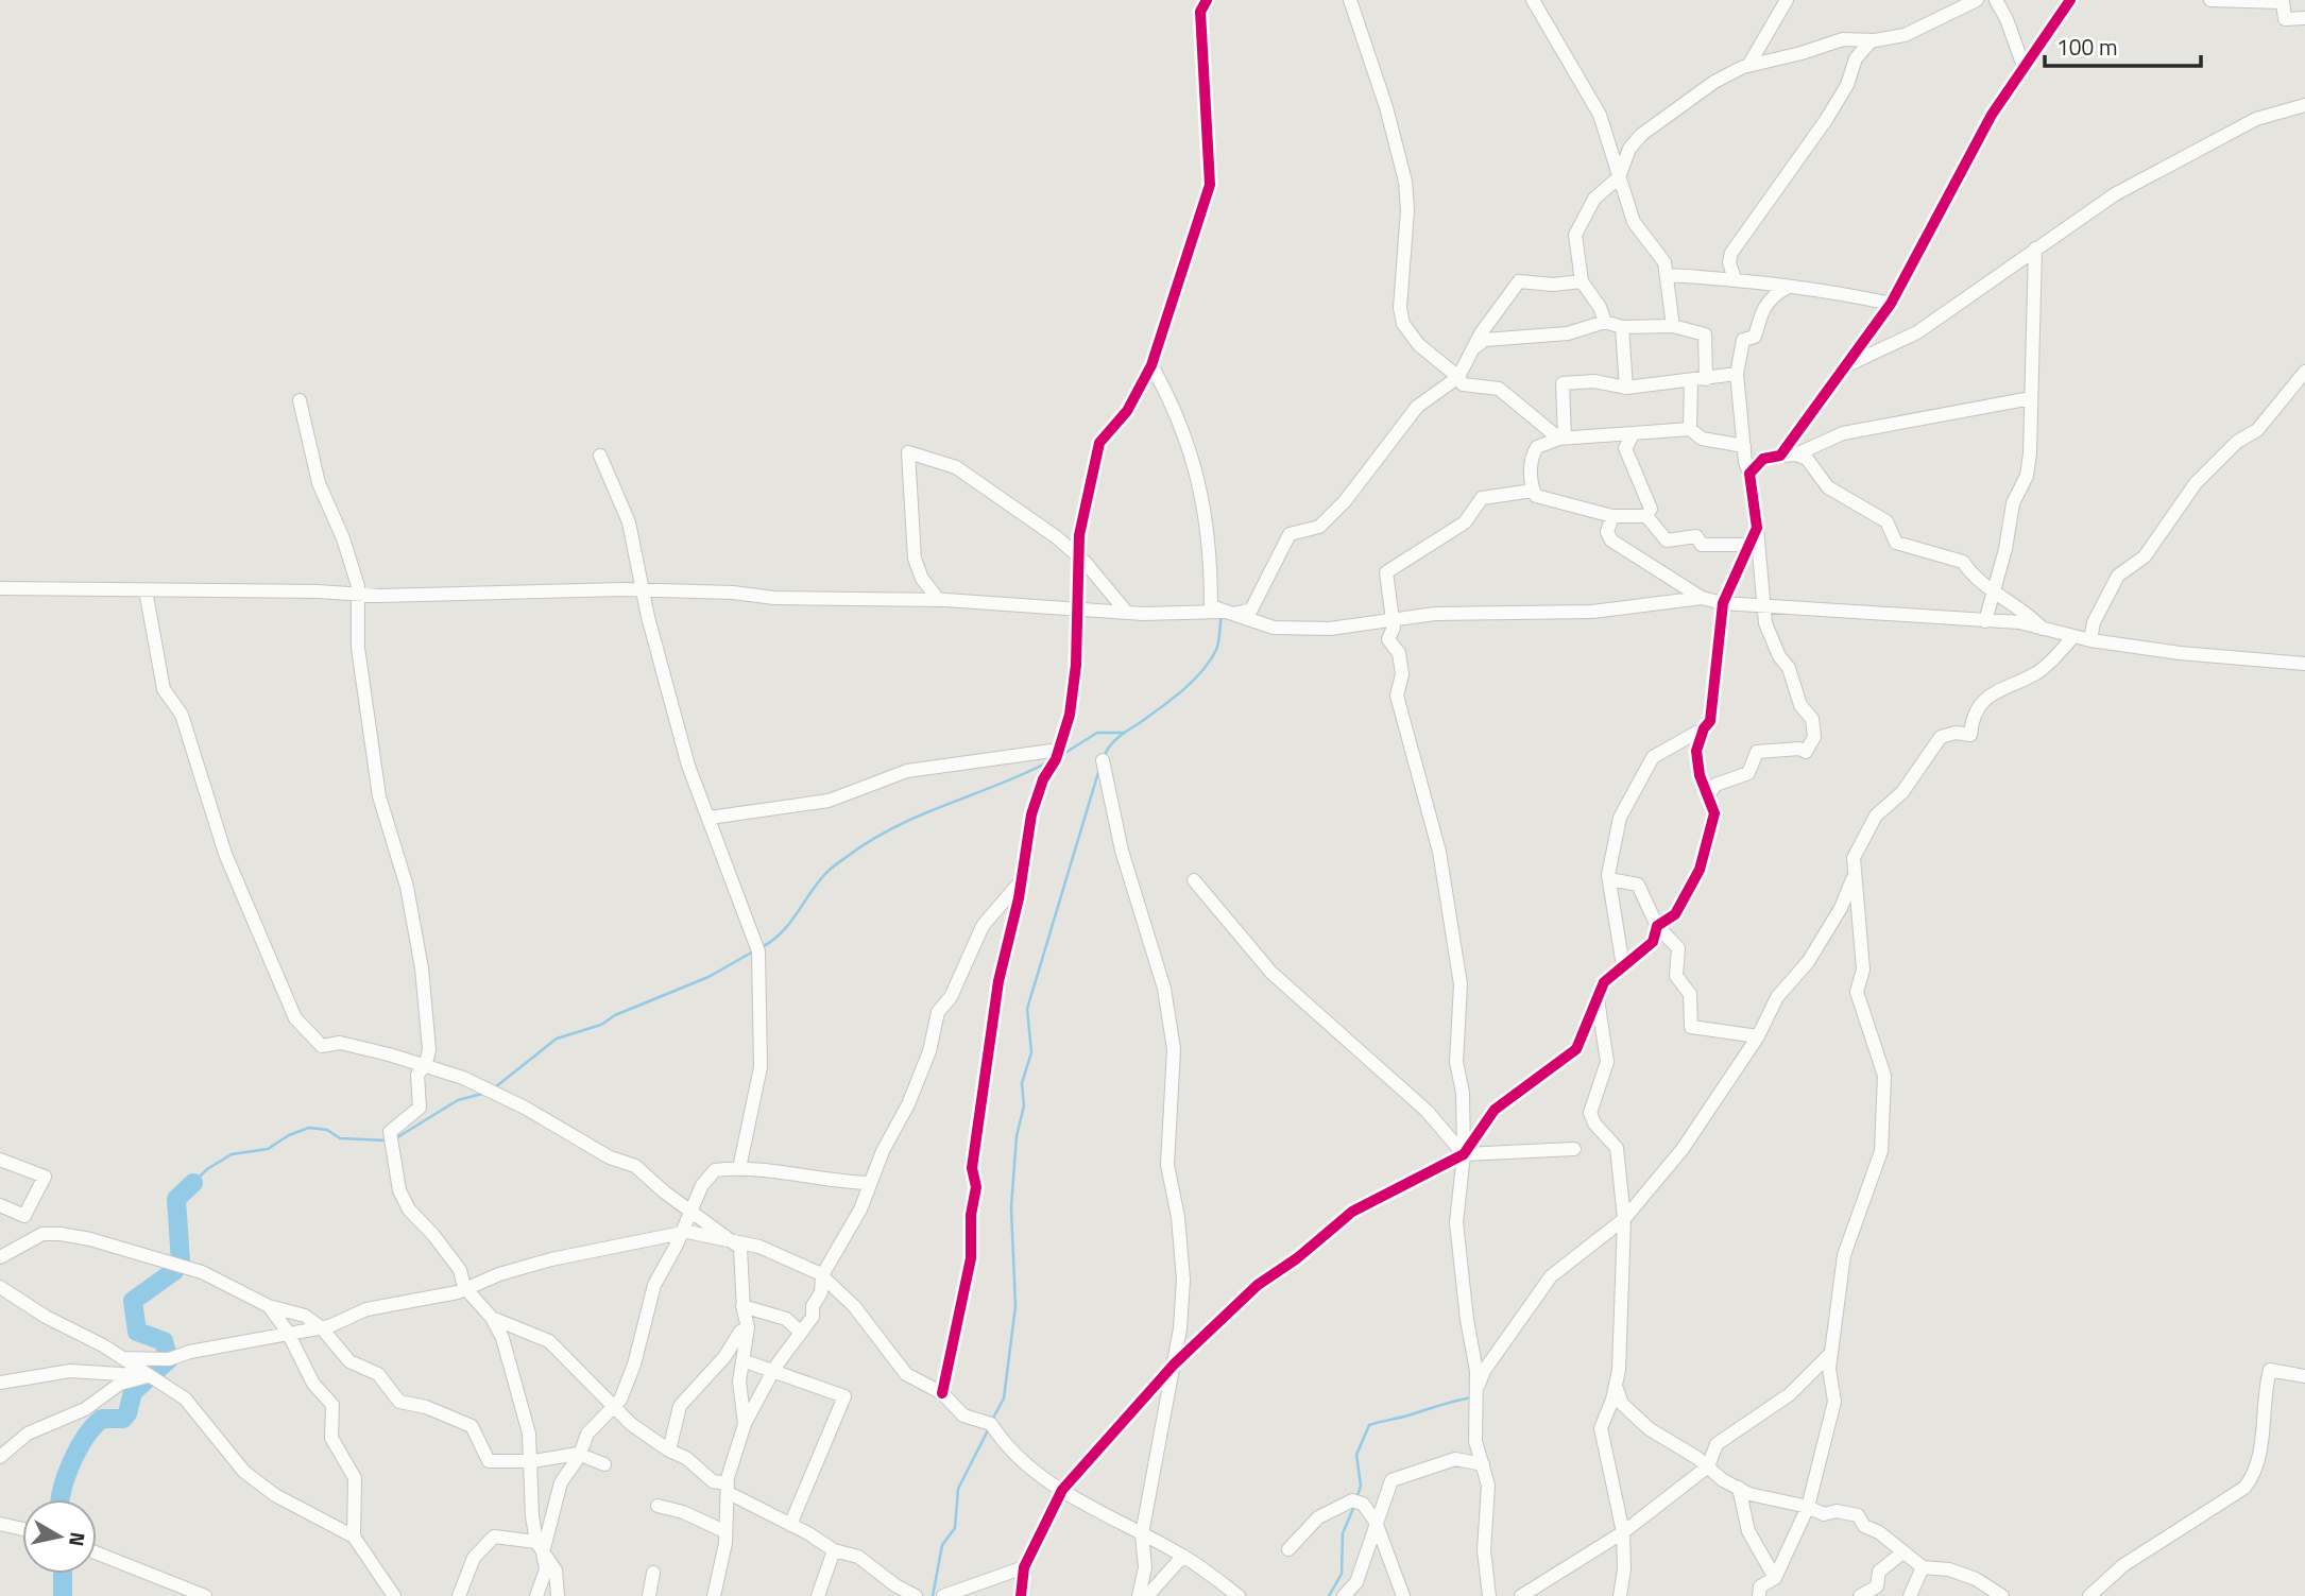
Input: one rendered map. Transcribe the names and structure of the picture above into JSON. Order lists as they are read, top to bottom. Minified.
{"scale_bar":"100 m","north":"right"}
